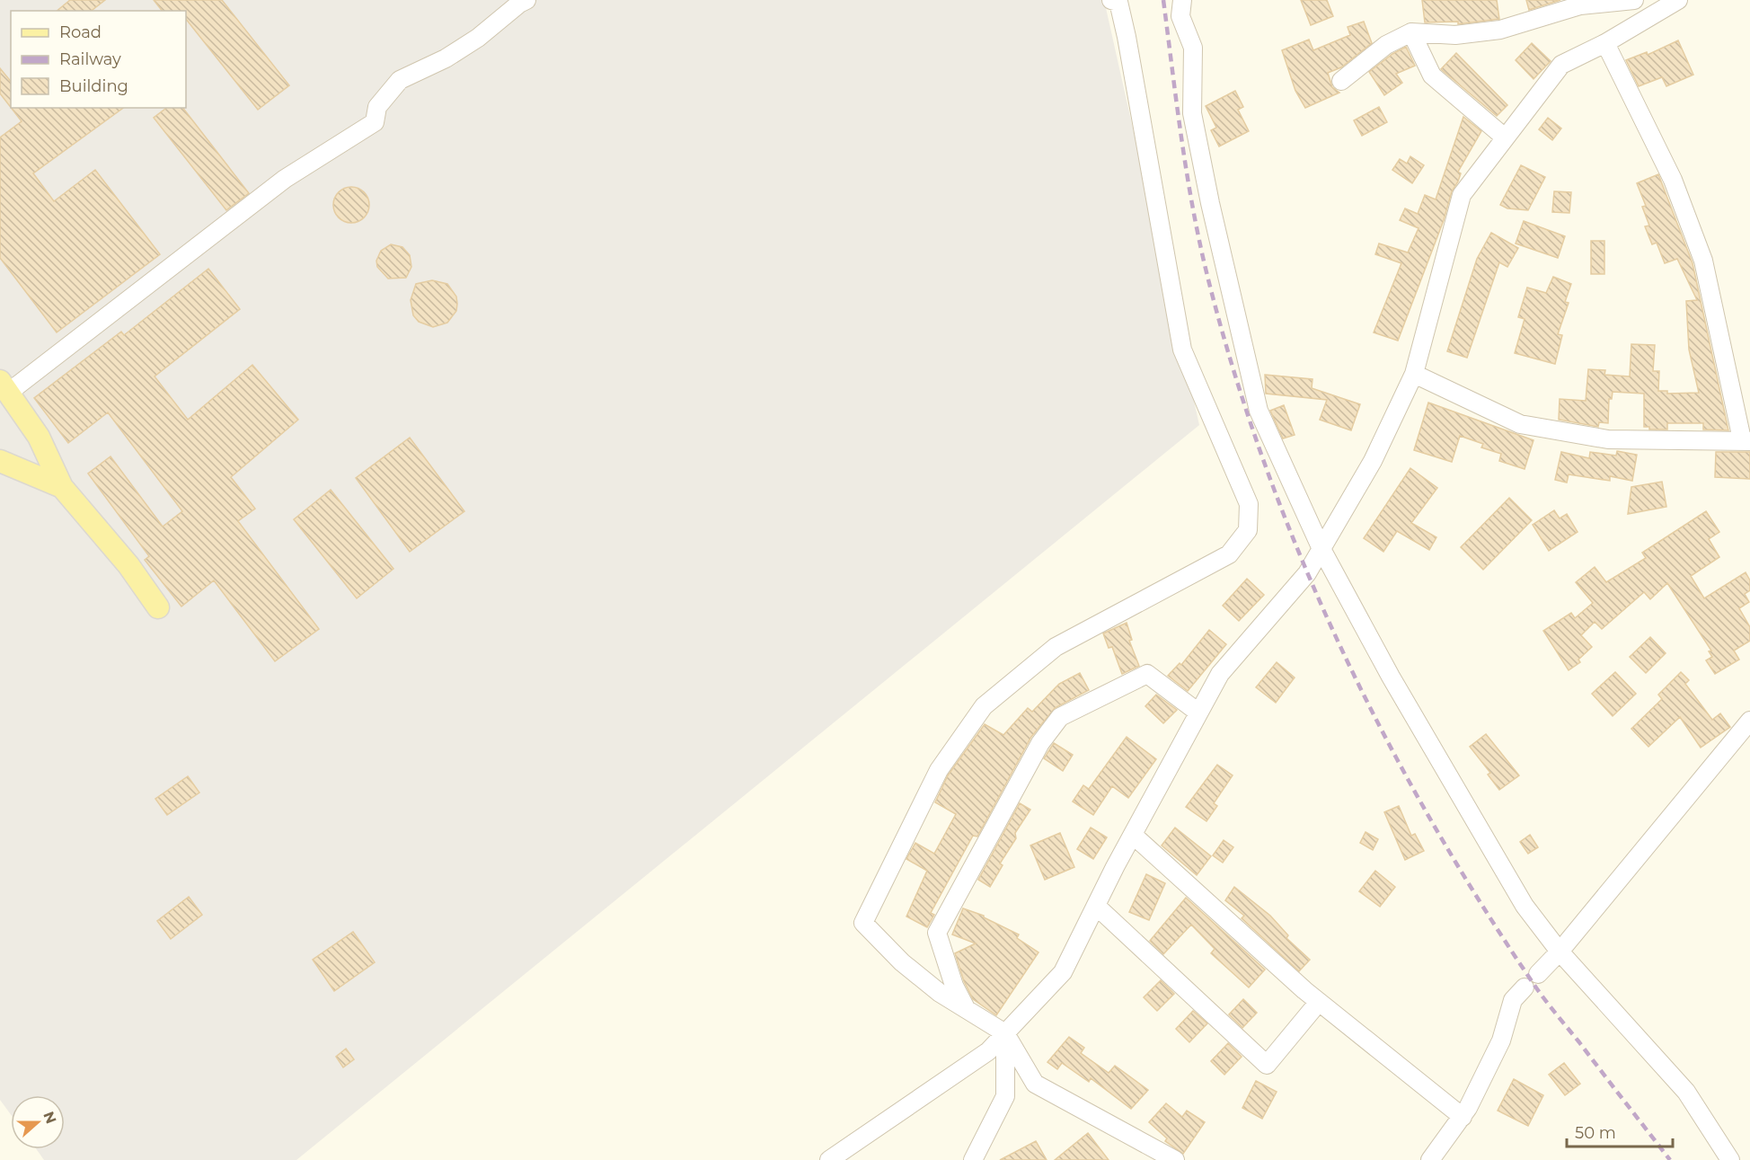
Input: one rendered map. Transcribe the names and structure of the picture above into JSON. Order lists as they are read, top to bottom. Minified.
{"legend":["Road","Railway","Building"],"scale_bar":"50 m","north":"right"}
